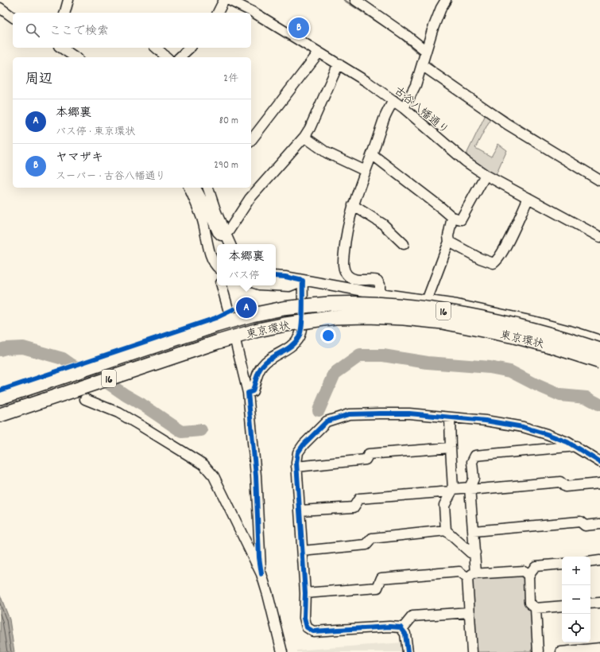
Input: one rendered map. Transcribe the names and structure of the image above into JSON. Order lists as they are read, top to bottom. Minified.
{"streets":{"highway":["16","東京環状"],"street":["古谷八幡通り"]},"page":{"search":"ここで検索","pins":["B","A"],"heading":["周辺","2件"],"list":[{"mark":"A","name":"本郷裏","note":"バス停 · 東京環状","value":"80 m"},{"mark":"B","name":"ヤマザキ","note":"スーパー · 古谷八幡通り","value":"290 m"}],"popup":["本郷裏","バス停"],"map_buttons":["+","−"]}}
